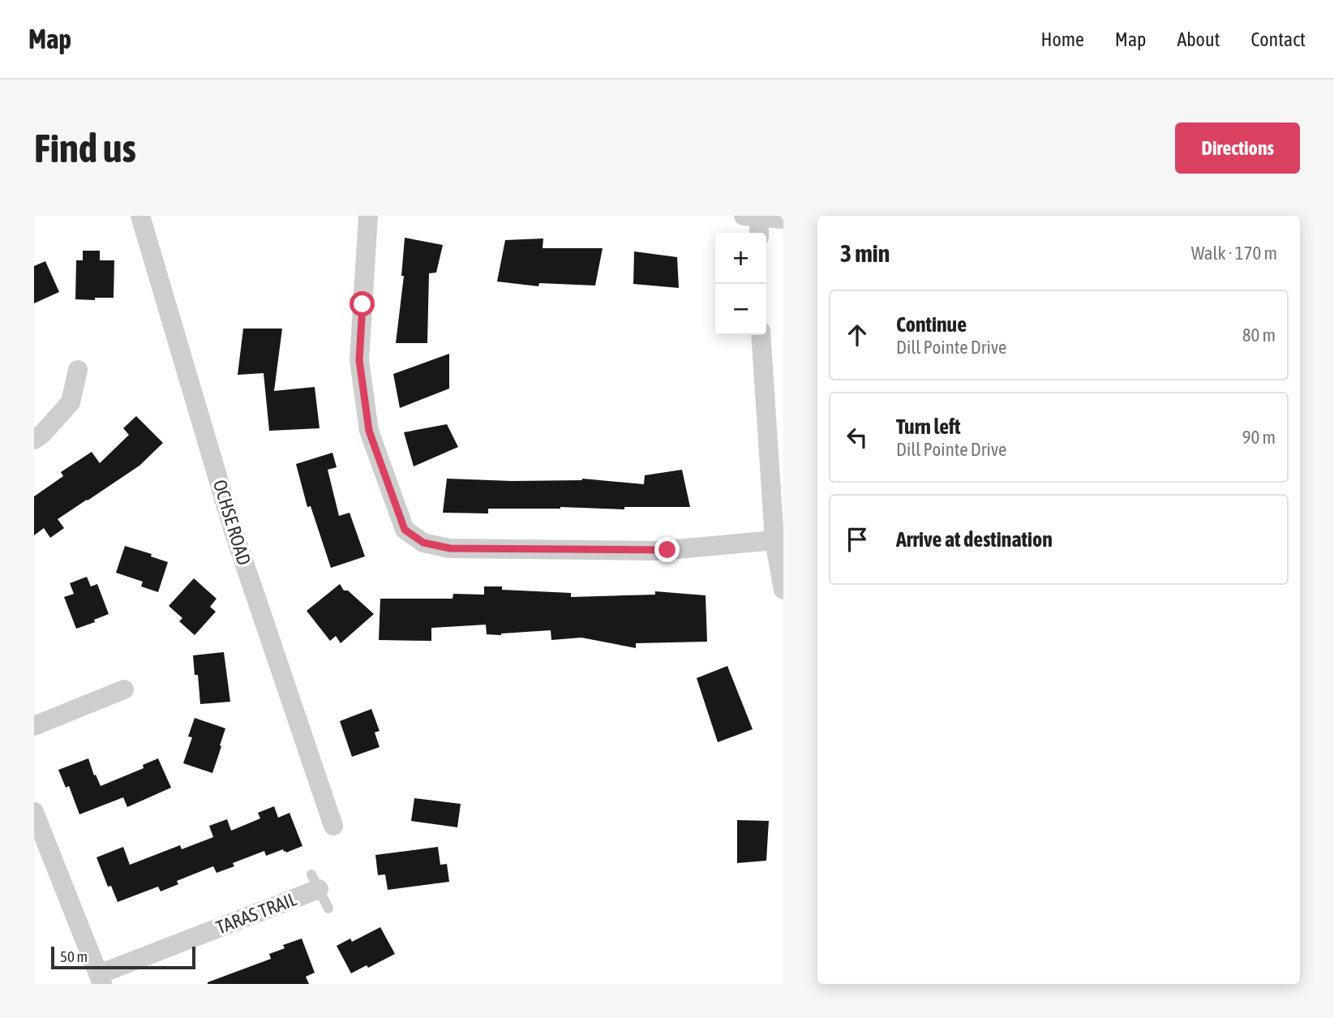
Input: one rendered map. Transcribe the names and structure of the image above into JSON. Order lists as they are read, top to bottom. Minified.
{"streets":{"street":["OCHSE ROAD","TARAS TRAIL"]},"scale_bar":"50 m","page":{"header":"Map","nav":["Home","Map","About","Contact"],"buttons":"Directions","title":"Find us","heading":["3 min","Walk · 170 m"],"map_buttons":["+","−"],"list":[["Continue","Dill Pointe Drive","80 m"],["Turn left","Dill Pointe Drive","90 m"],"Arrive at destination"],"scale":"50 m"}}
